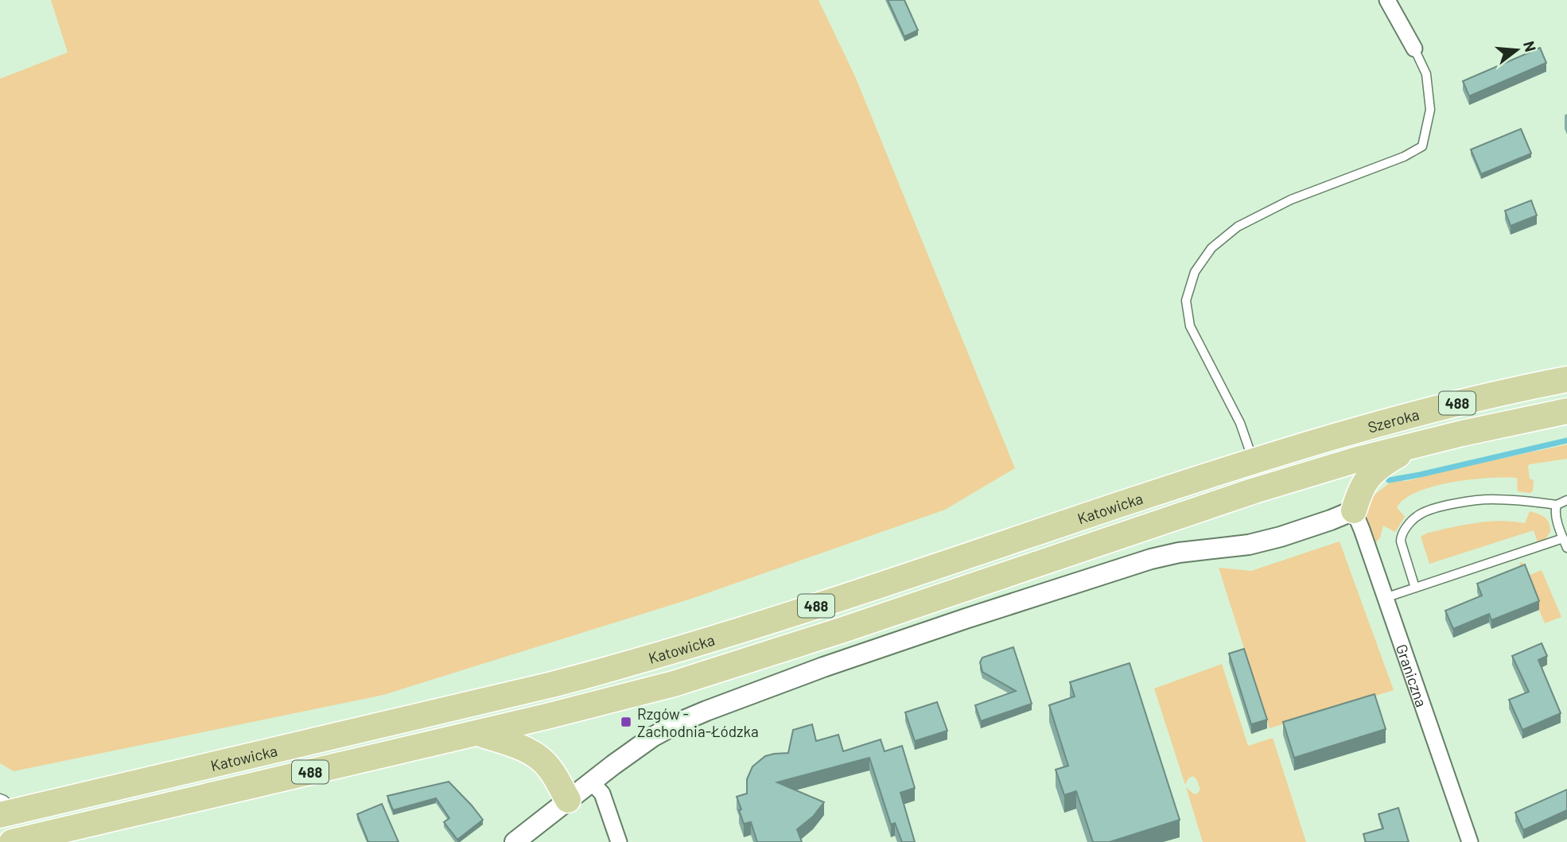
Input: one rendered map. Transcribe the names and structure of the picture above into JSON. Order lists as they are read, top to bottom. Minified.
{"streets":{"main road":["488","Szeroka","Katowicka"],"street":["Graniczna"]},"crossings":[["Szeroka","Katowicka"]],"places":{"transit":["Rzgów - Zachodnia-Łódzka"]},"north":"right"}
